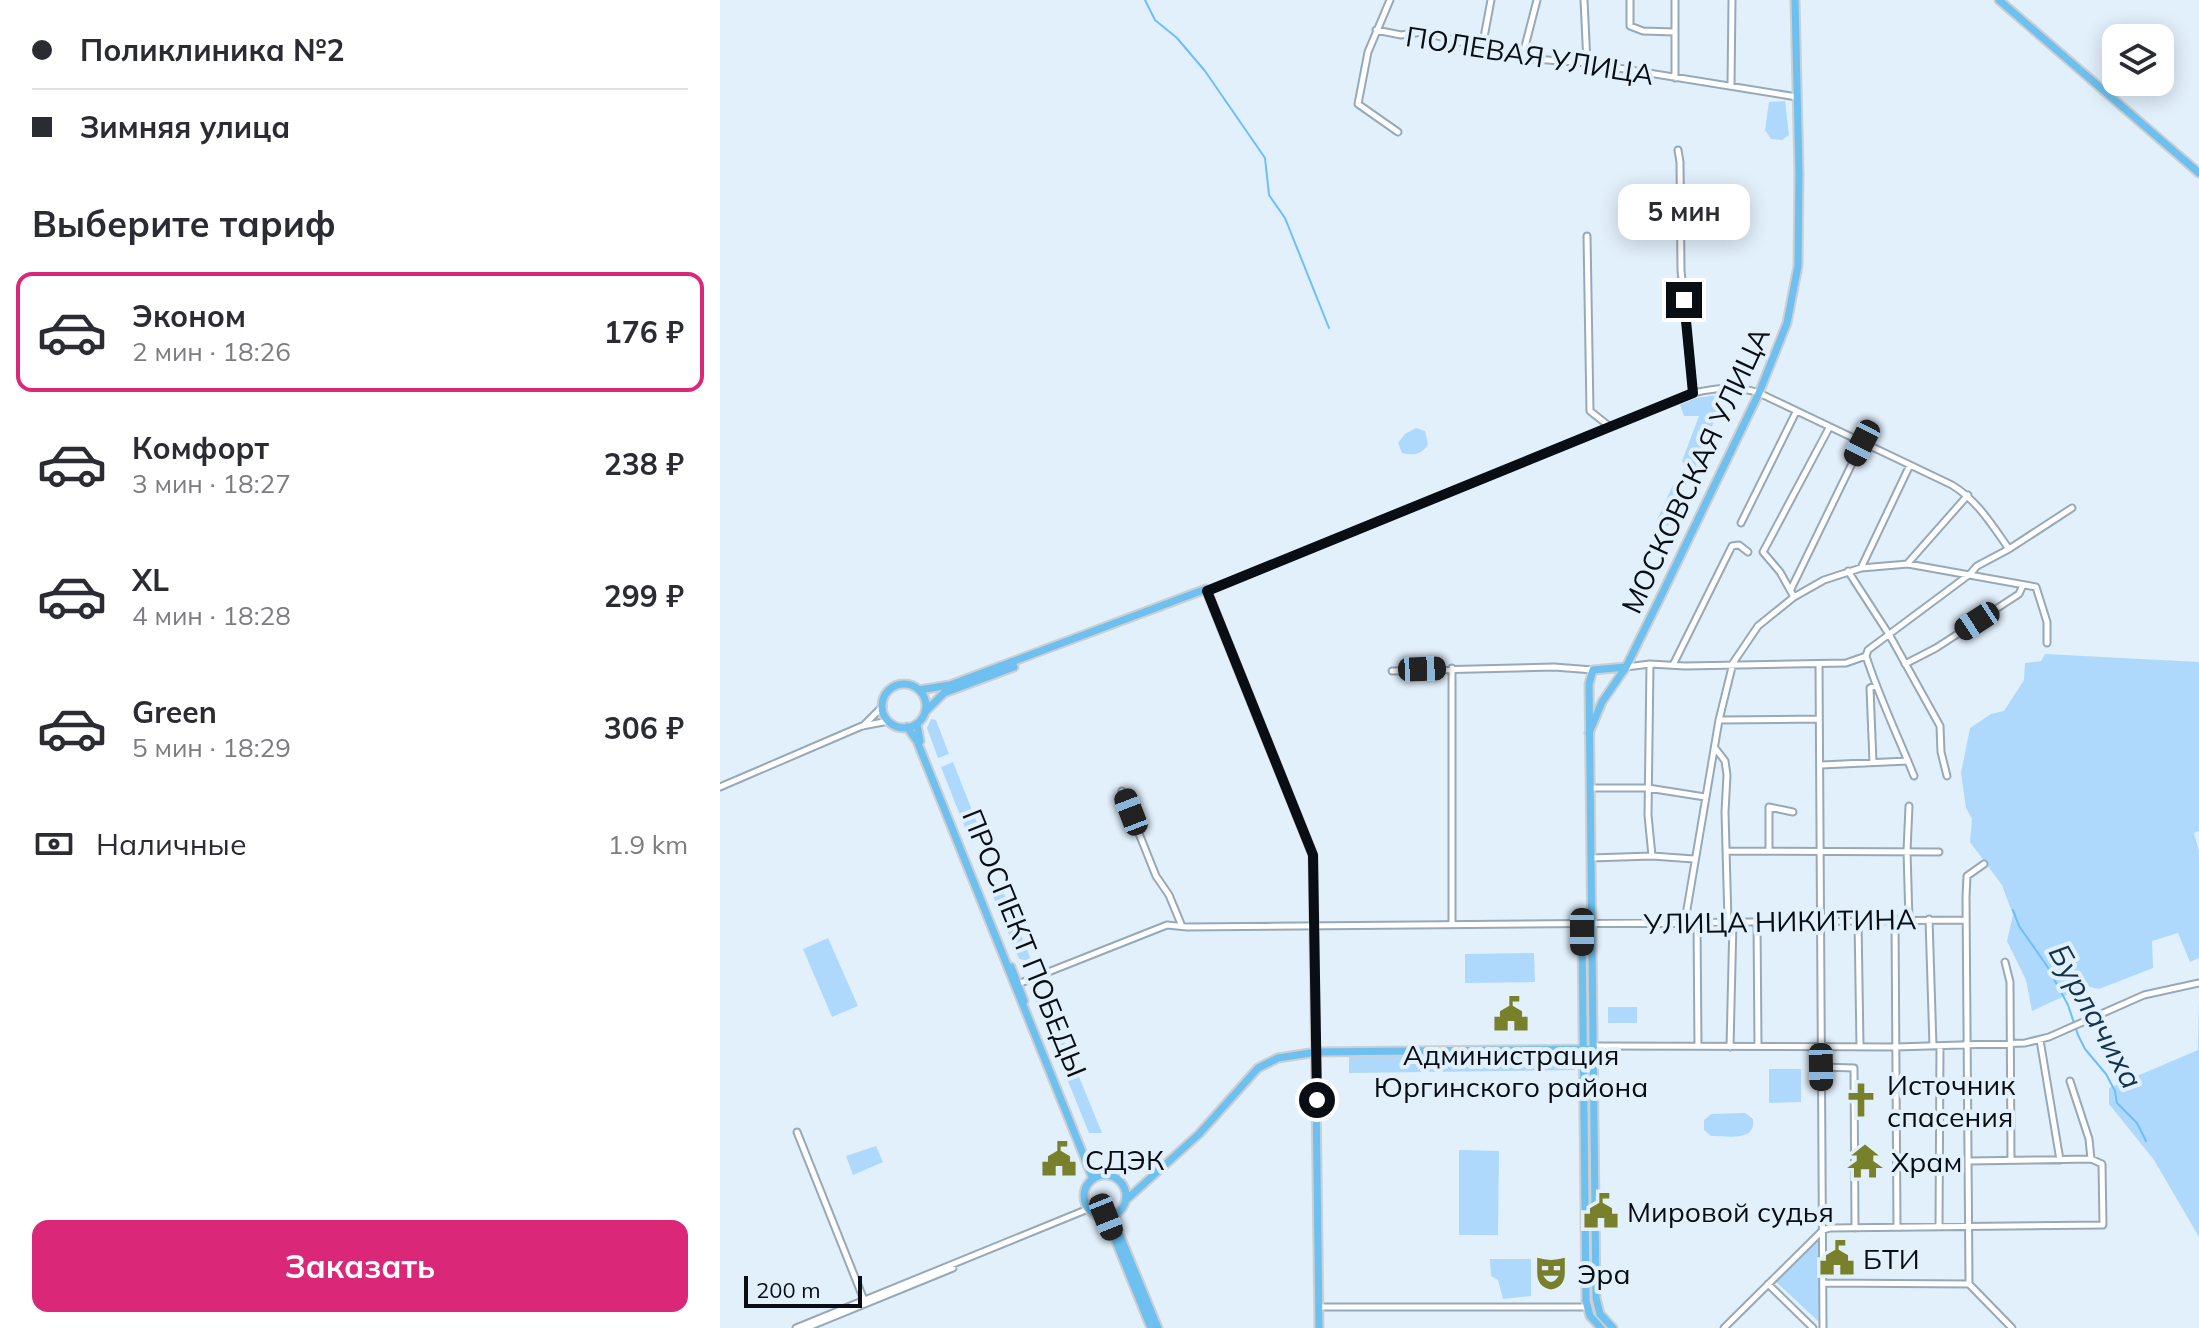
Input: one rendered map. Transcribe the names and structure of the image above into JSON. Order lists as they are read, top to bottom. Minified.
{"streets":{"main road":["МОСКОВСКАЯ УЛИЦА","ПРОСПЕКТ ПОБЕДЫ"],"street":["ПОЛЕВАЯ УЛИЦА","УЛИЦА НИКИТИНА"]},"crossings":[["ПОЛЕВАЯ УЛИЦА","МОСКОВСКАЯ УЛИЦА"],["МОСКОВСКАЯ УЛИЦА","УЛИЦА НИКИТИНА"],["УЛИЦА НИКИТИНА","ПРОСПЕКТ ПОБЕДЫ"]],"water":["Бурлачиха"],"places":{"public building":["Администрация Юргинского района","СДЭК","Мировой судья","БТИ"],"church":["Источник спасения"],"temple":["Храм"],"theatre":["Эра"]},"scale_bar":"200 m","page":{"banner":["Поликлиника №2","Зимняя улица"],"heading":"Выберите тариф","bubble":"5 мин","list":[{"name":"Эконом","note":"2 мин · 18:26","value":"176 ₽"},{"name":"Комфорт","note":"3 мин · 18:27","value":"238 ₽"},{"name":"XL","note":"4 мин · 18:28","value":"299 ₽"},{"name":"Green","note":"5 мин · 18:29","value":"306 ₽"}],"pay":["Наличные","1.9 km"],"buttons":"Заказать","scale":"200 m"}}
